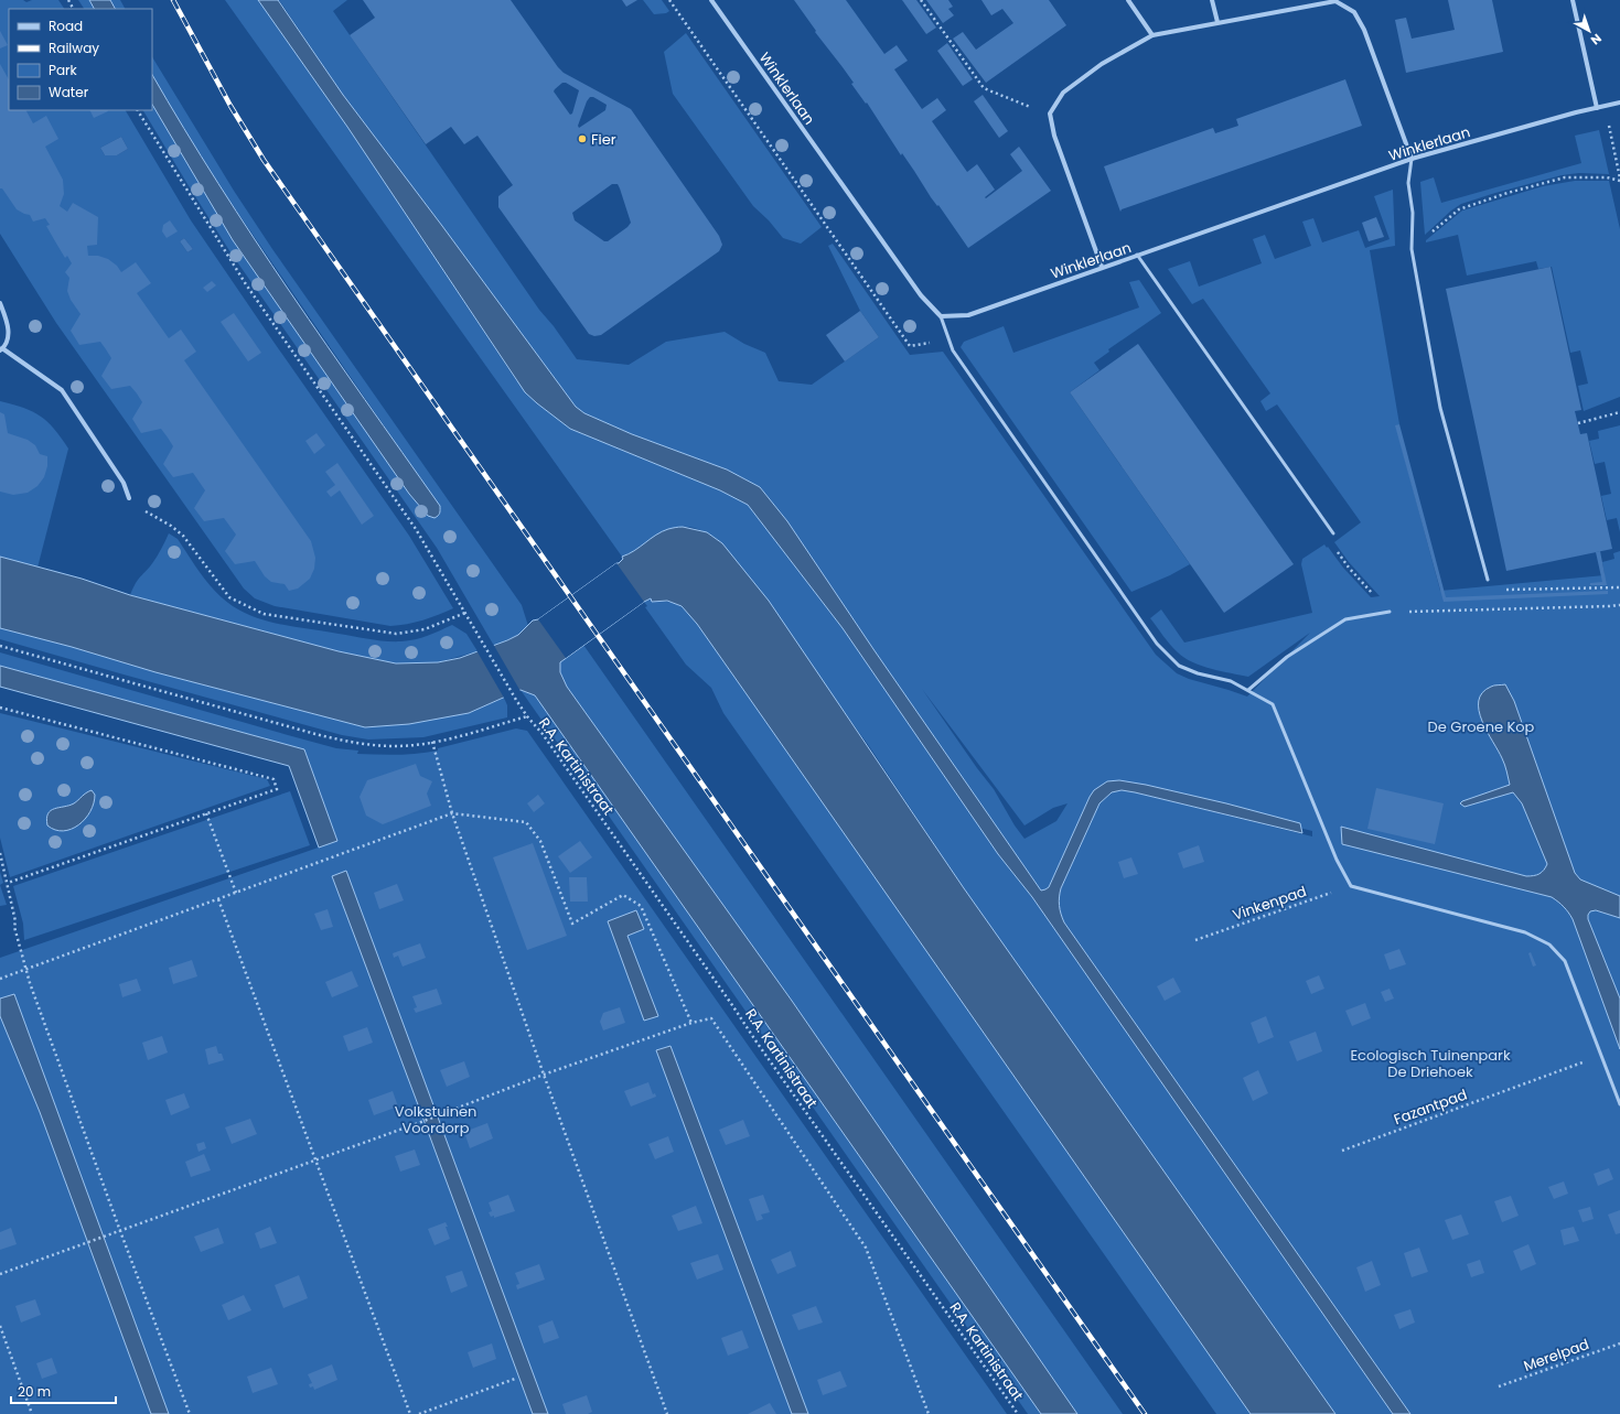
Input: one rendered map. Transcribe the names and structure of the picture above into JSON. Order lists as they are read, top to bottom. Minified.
{"streets":{"street":["Winklerlaan"],"path":["R.A. Kartinistraat","Vinkenpad","Fazantpad","Merelpad"]},"parks":["De Groene Kop","Ecologisch Tuinenpark De Driehoek","Volkstuinen Voordorp"],"places":["Fier"],"legend":["Road","Railway","Park","Water"],"scale_bar":"20 m","north":"bottom right"}
